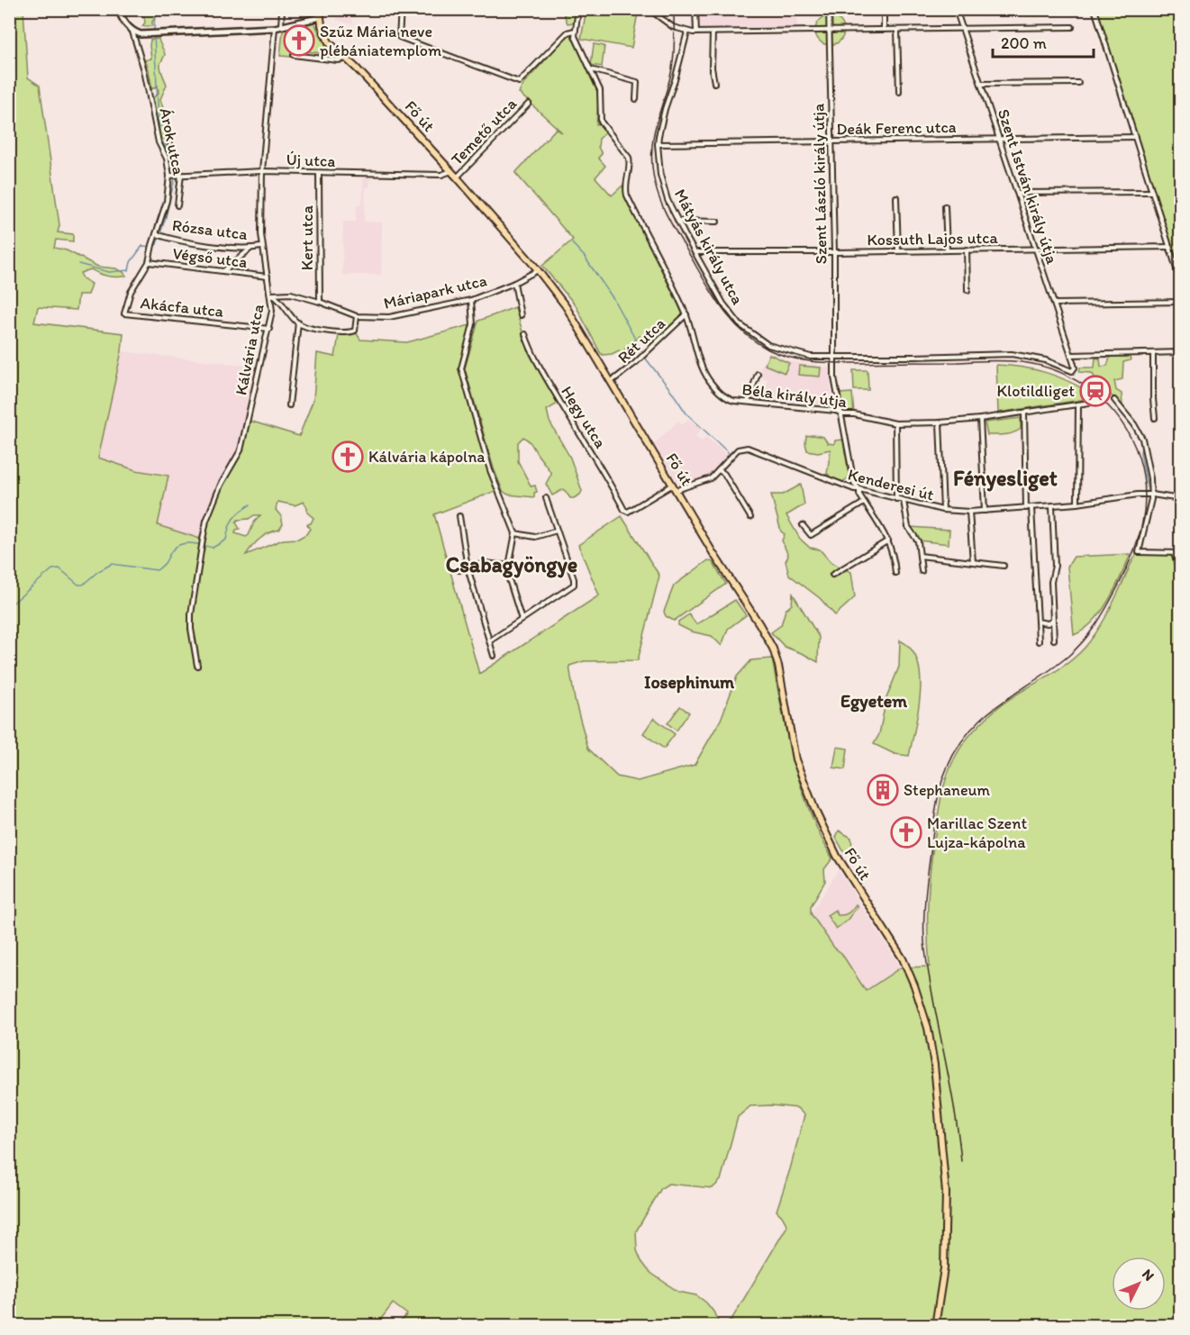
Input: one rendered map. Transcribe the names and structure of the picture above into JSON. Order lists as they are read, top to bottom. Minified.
{"streets":{"main road":["Fő út"],"street":["Deák Ferenc utca","Temető utca","Árok utca","Új utca","Szent László király útja","Szent István király útja","Rózsa utca","Kert utca","Kossuth Lajos utca","Mátyás király utca","Végső utca","Máriapark utca","Akácfa utca","Rét utca","Kálvária utca","Béla király útja","Hegy utca","Kenderesi út"]},"crossings":[["Fő út","Temető utca"],["Fő út","Új utca"],["Fő út","Máriapark utca"],["Fő út","Rét utca"],["Fő út","Kenderesi út"],["Deák Ferenc utca","Szent László király útja"],["Deák Ferenc utca","Szent István király útja"],["Deák Ferenc utca","Mátyás király utca"],["Árok utca","Új utca"],["Árok utca","Rózsa utca"],["Árok utca","Végső utca"],["Árok utca","Akácfa utca"],["Új utca","Kert utca"],["Új utca","Kálvária utca"],["Szent László király útja","Kossuth Lajos utca"],["Szent László király útja","Mátyás király utca"],["Szent László király útja","Béla király útja"],["Szent István király útja","Kossuth Lajos utca"],["Szent István király útja","Mátyás király utca"],["Rózsa utca","Kálvária utca"],["Kert utca","Máriapark utca"],["Kossuth Lajos utca","Mátyás király utca"],["Végső utca","Kálvária utca"],["Máriapark utca","Kálvária utca"],["Akácfa utca","Kálvária utca"],["Rét utca","Béla király útja"],["Hegy utca","Kenderesi út"]],"districts":["Fényesliget","Csabagyöngye","Iosephinum","Egyetem"],"places":{"church":["Szűz Mária neve plébániatemplom","Kálvária kápolna","Marillac Szent Lujza-kápolna"],"station":["Klotildliget"],"building":["Stephaneum"]},"scale_bar":"200 m","north":"top right"}
